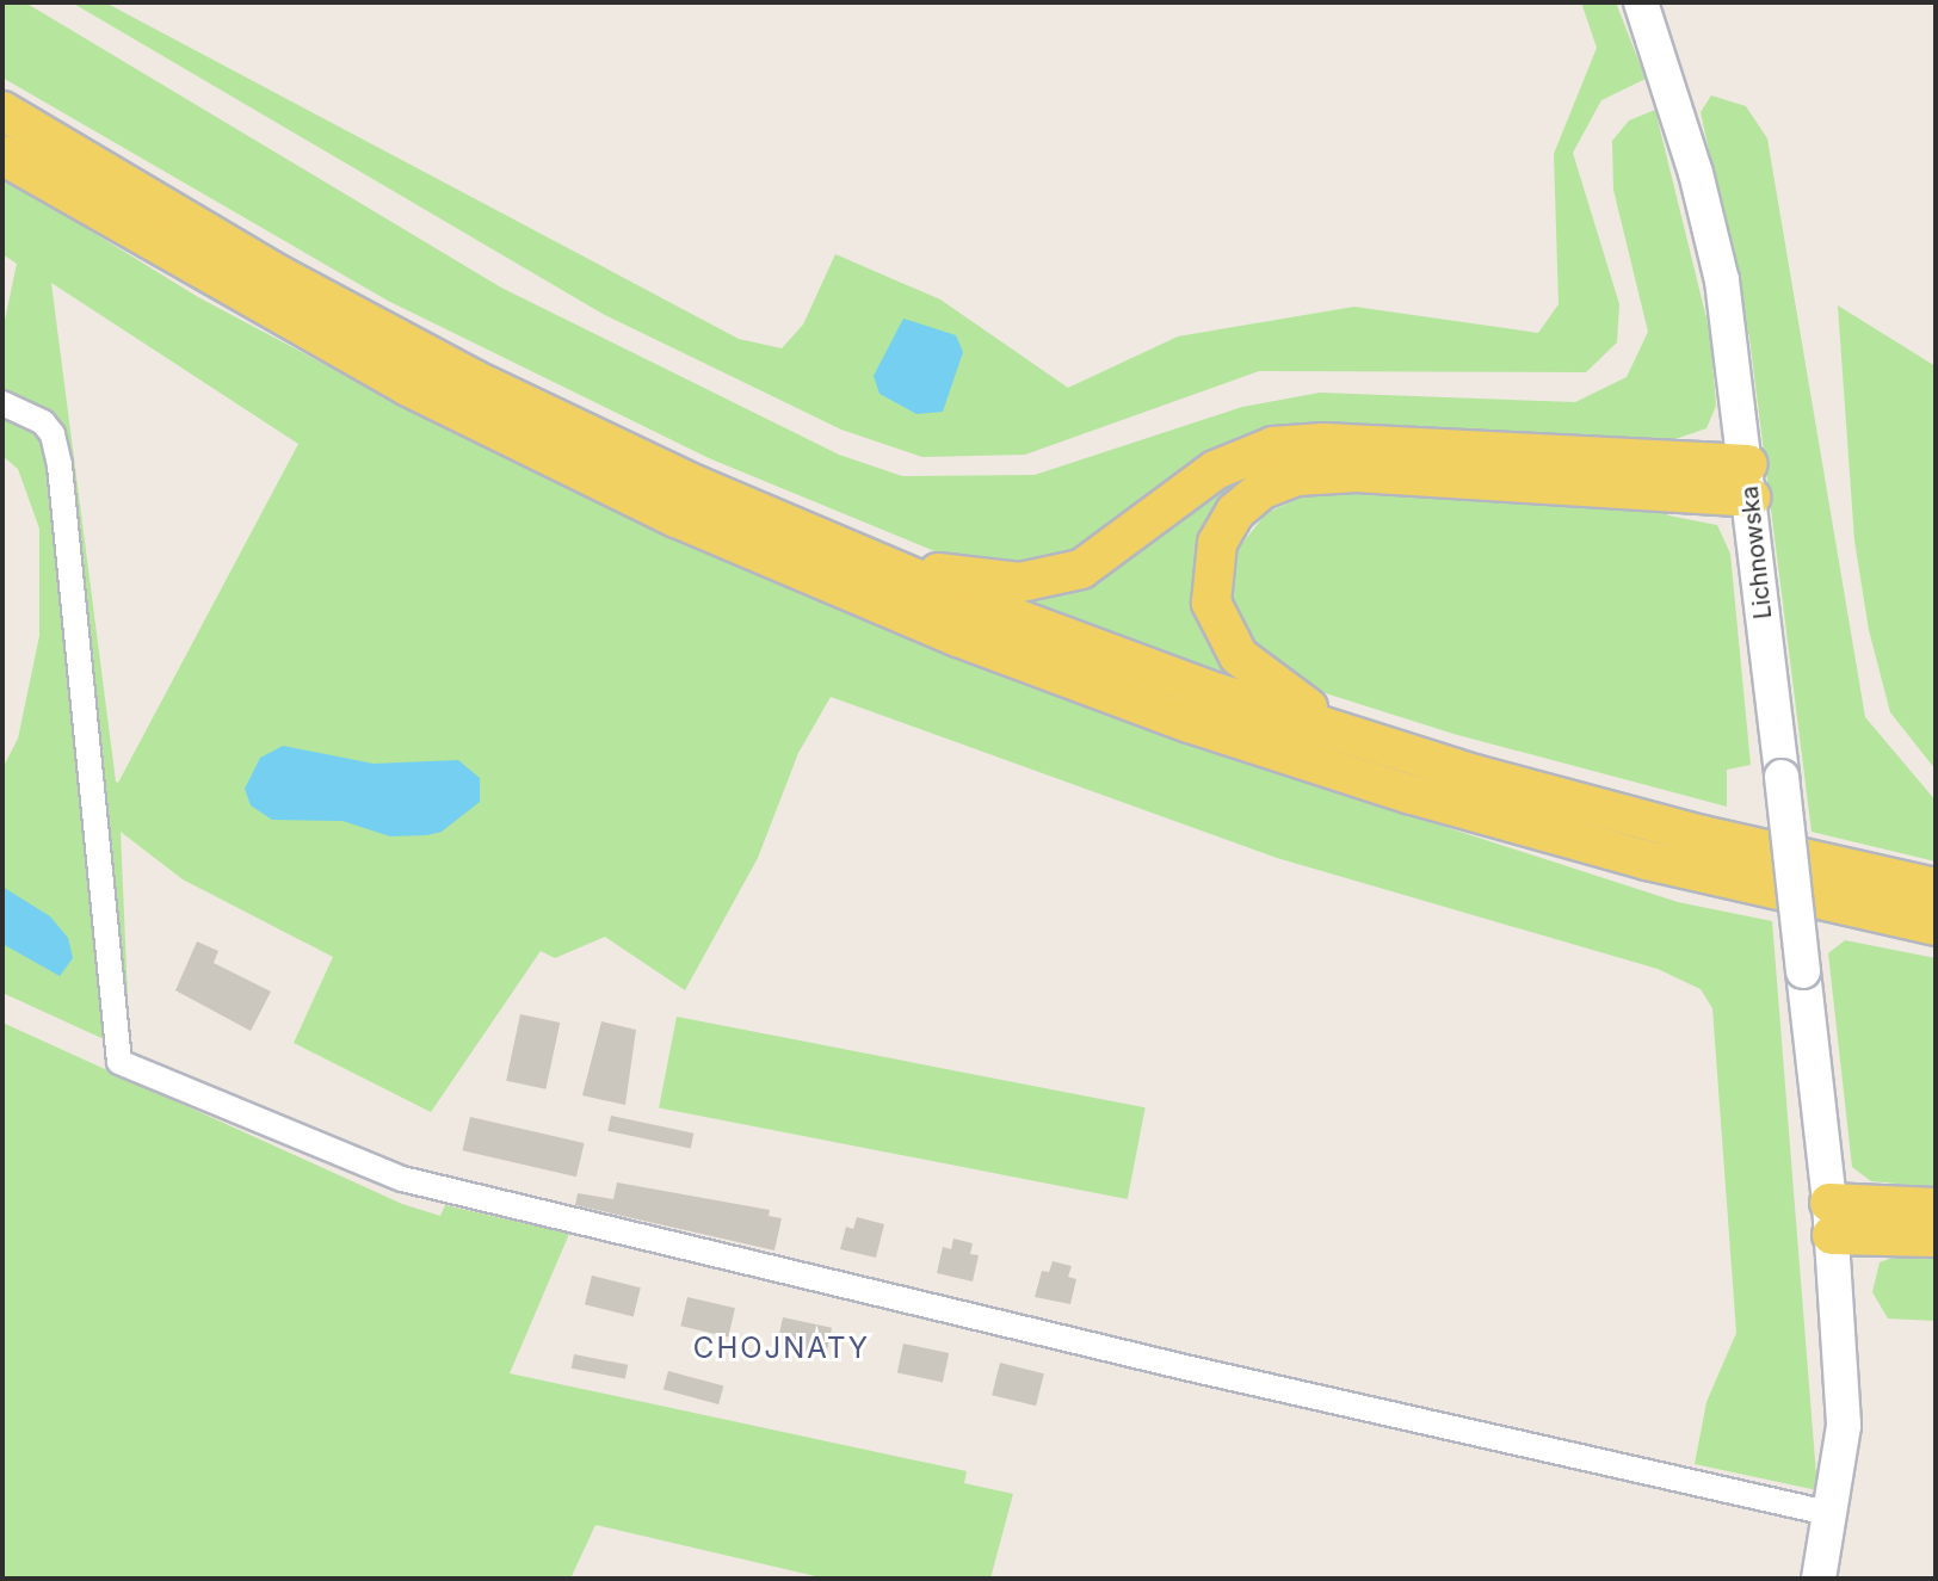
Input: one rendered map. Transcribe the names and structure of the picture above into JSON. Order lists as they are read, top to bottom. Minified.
{"streets":{"street":["Lichnowska"]},"districts":["CHOJNATY"]}
